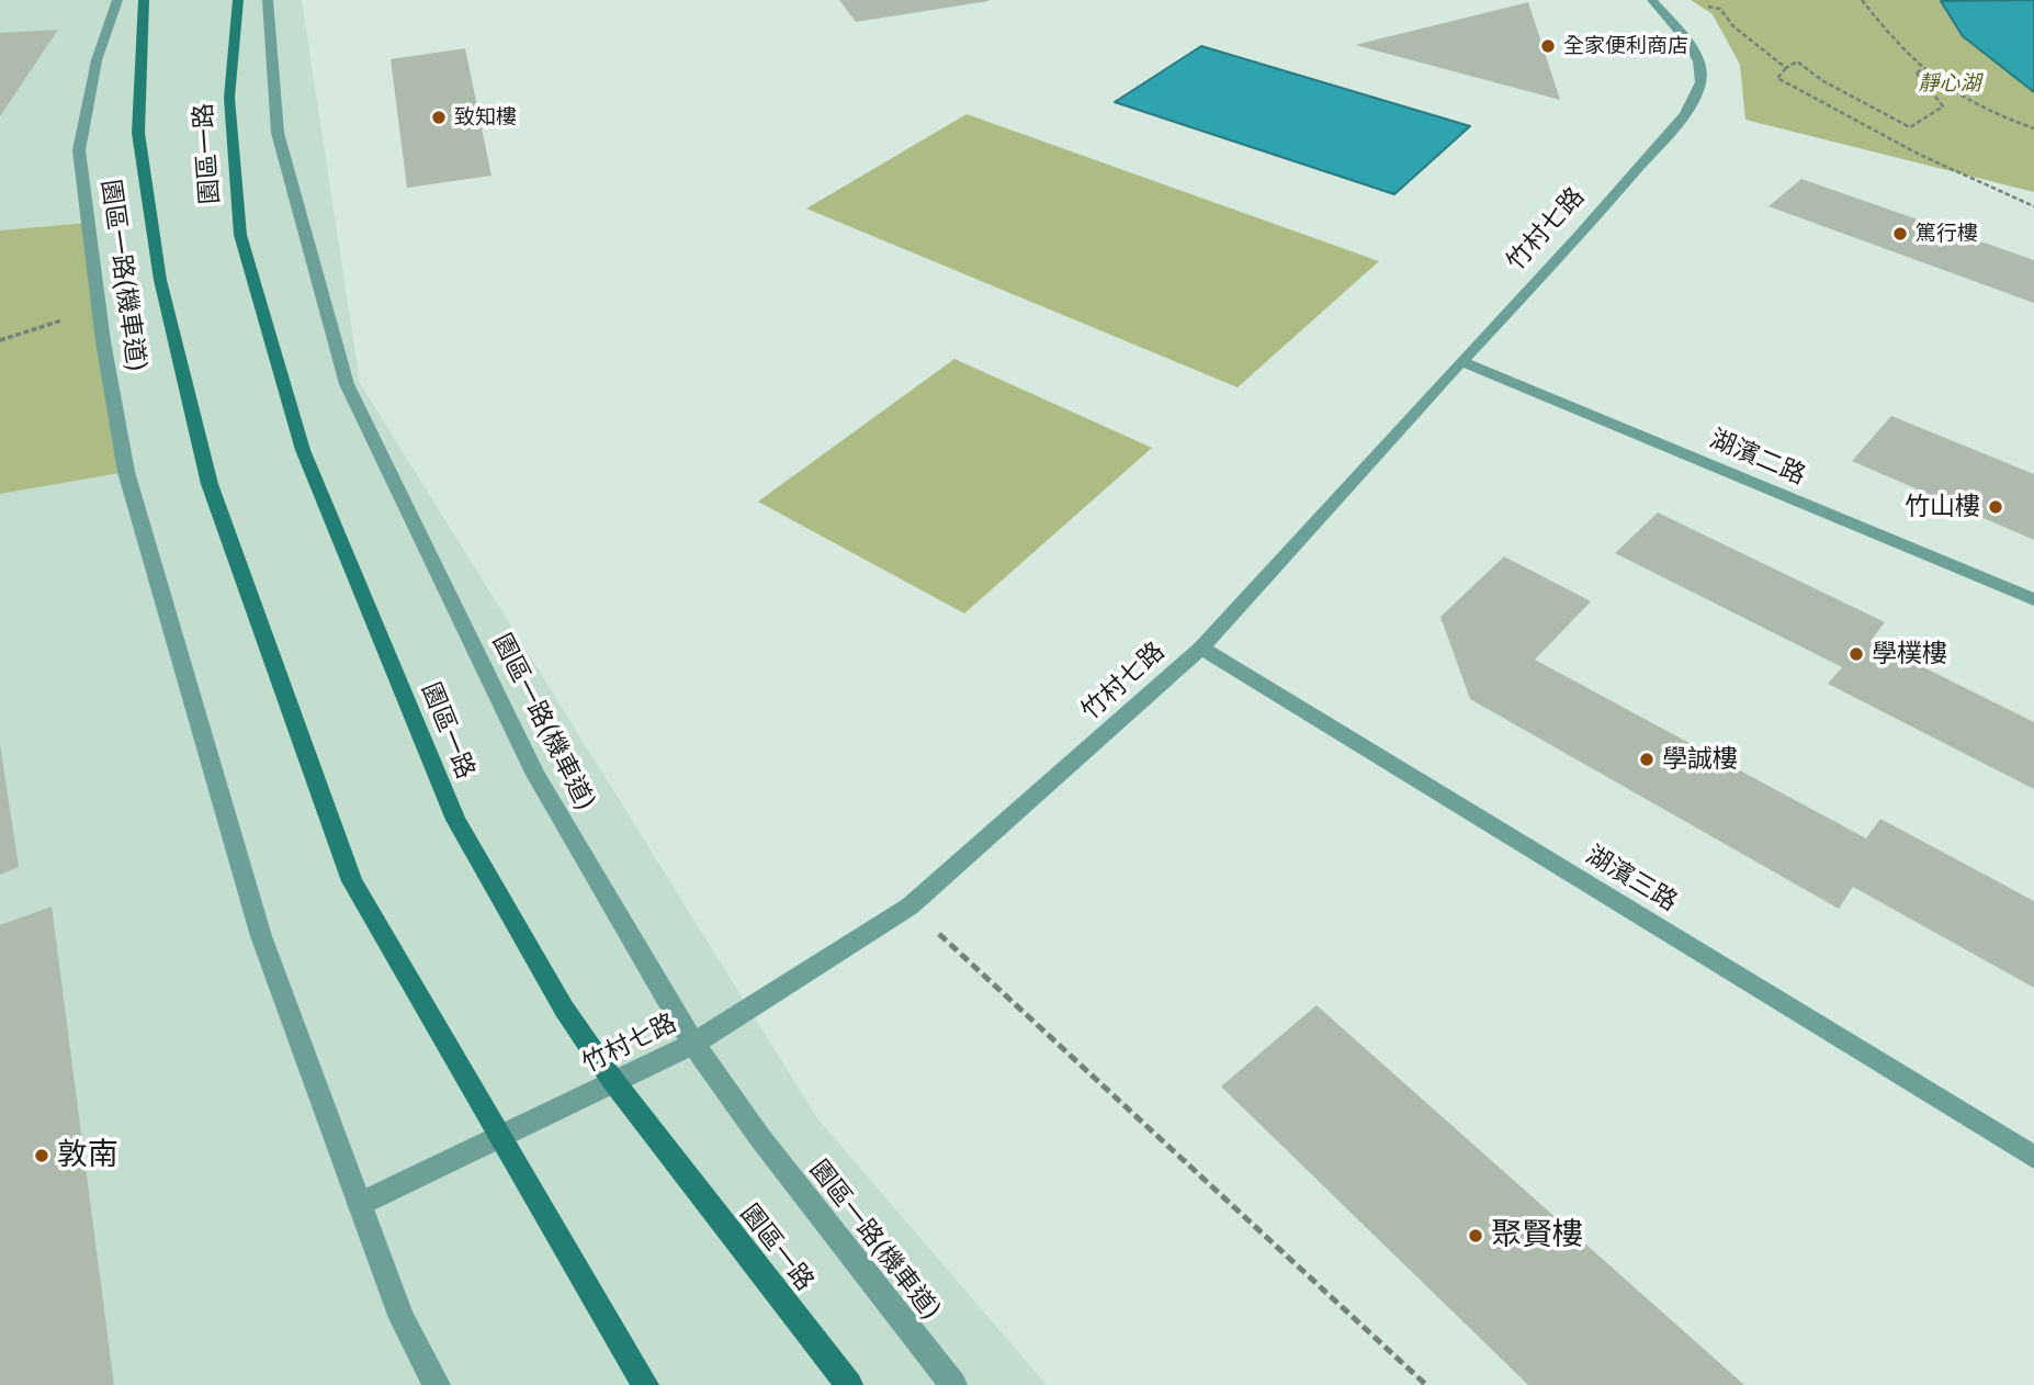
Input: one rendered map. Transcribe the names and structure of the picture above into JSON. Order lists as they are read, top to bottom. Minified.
{"streets":{"street":["園區一路","竹村七路","園區一路(機車道)","湖濱二路","湖濱三路"]},"crossings":[["園區一路","竹村七路"],["竹村七路","園區一路(機車道)"],["竹村七路","湖濱二路"],["竹村七路","湖濱三路"]],"parks":["靜心湖"],"places":["全家便利商店","致知樓","篤行樓","竹山樓","學樸樓","學誠樓","敦南","聚賢樓"]}
